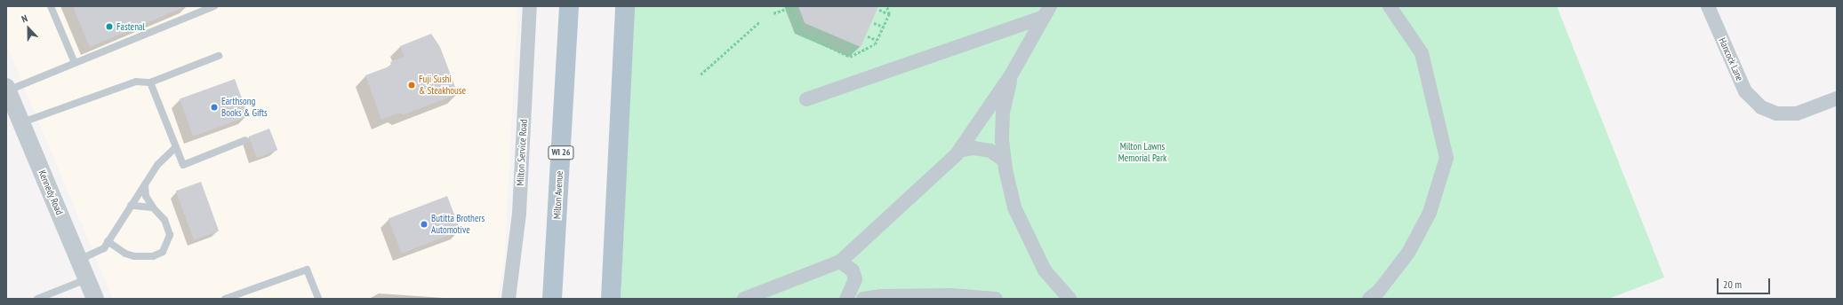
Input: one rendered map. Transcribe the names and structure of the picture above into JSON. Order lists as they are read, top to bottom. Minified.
{"streets":{"main road":["WI 26","Milton Avenue"],"street":["Hancock Lane","Milton Service Road","Kennedy Road"]},"parks":["Milton Lawns Memorial Park"],"places":["Fastenal","Fuji Sushi & Steakhouse","Earthsong Books & Gifts","Butitta Brothers Automotive"],"scale_bar":"20 m","north":"top"}
